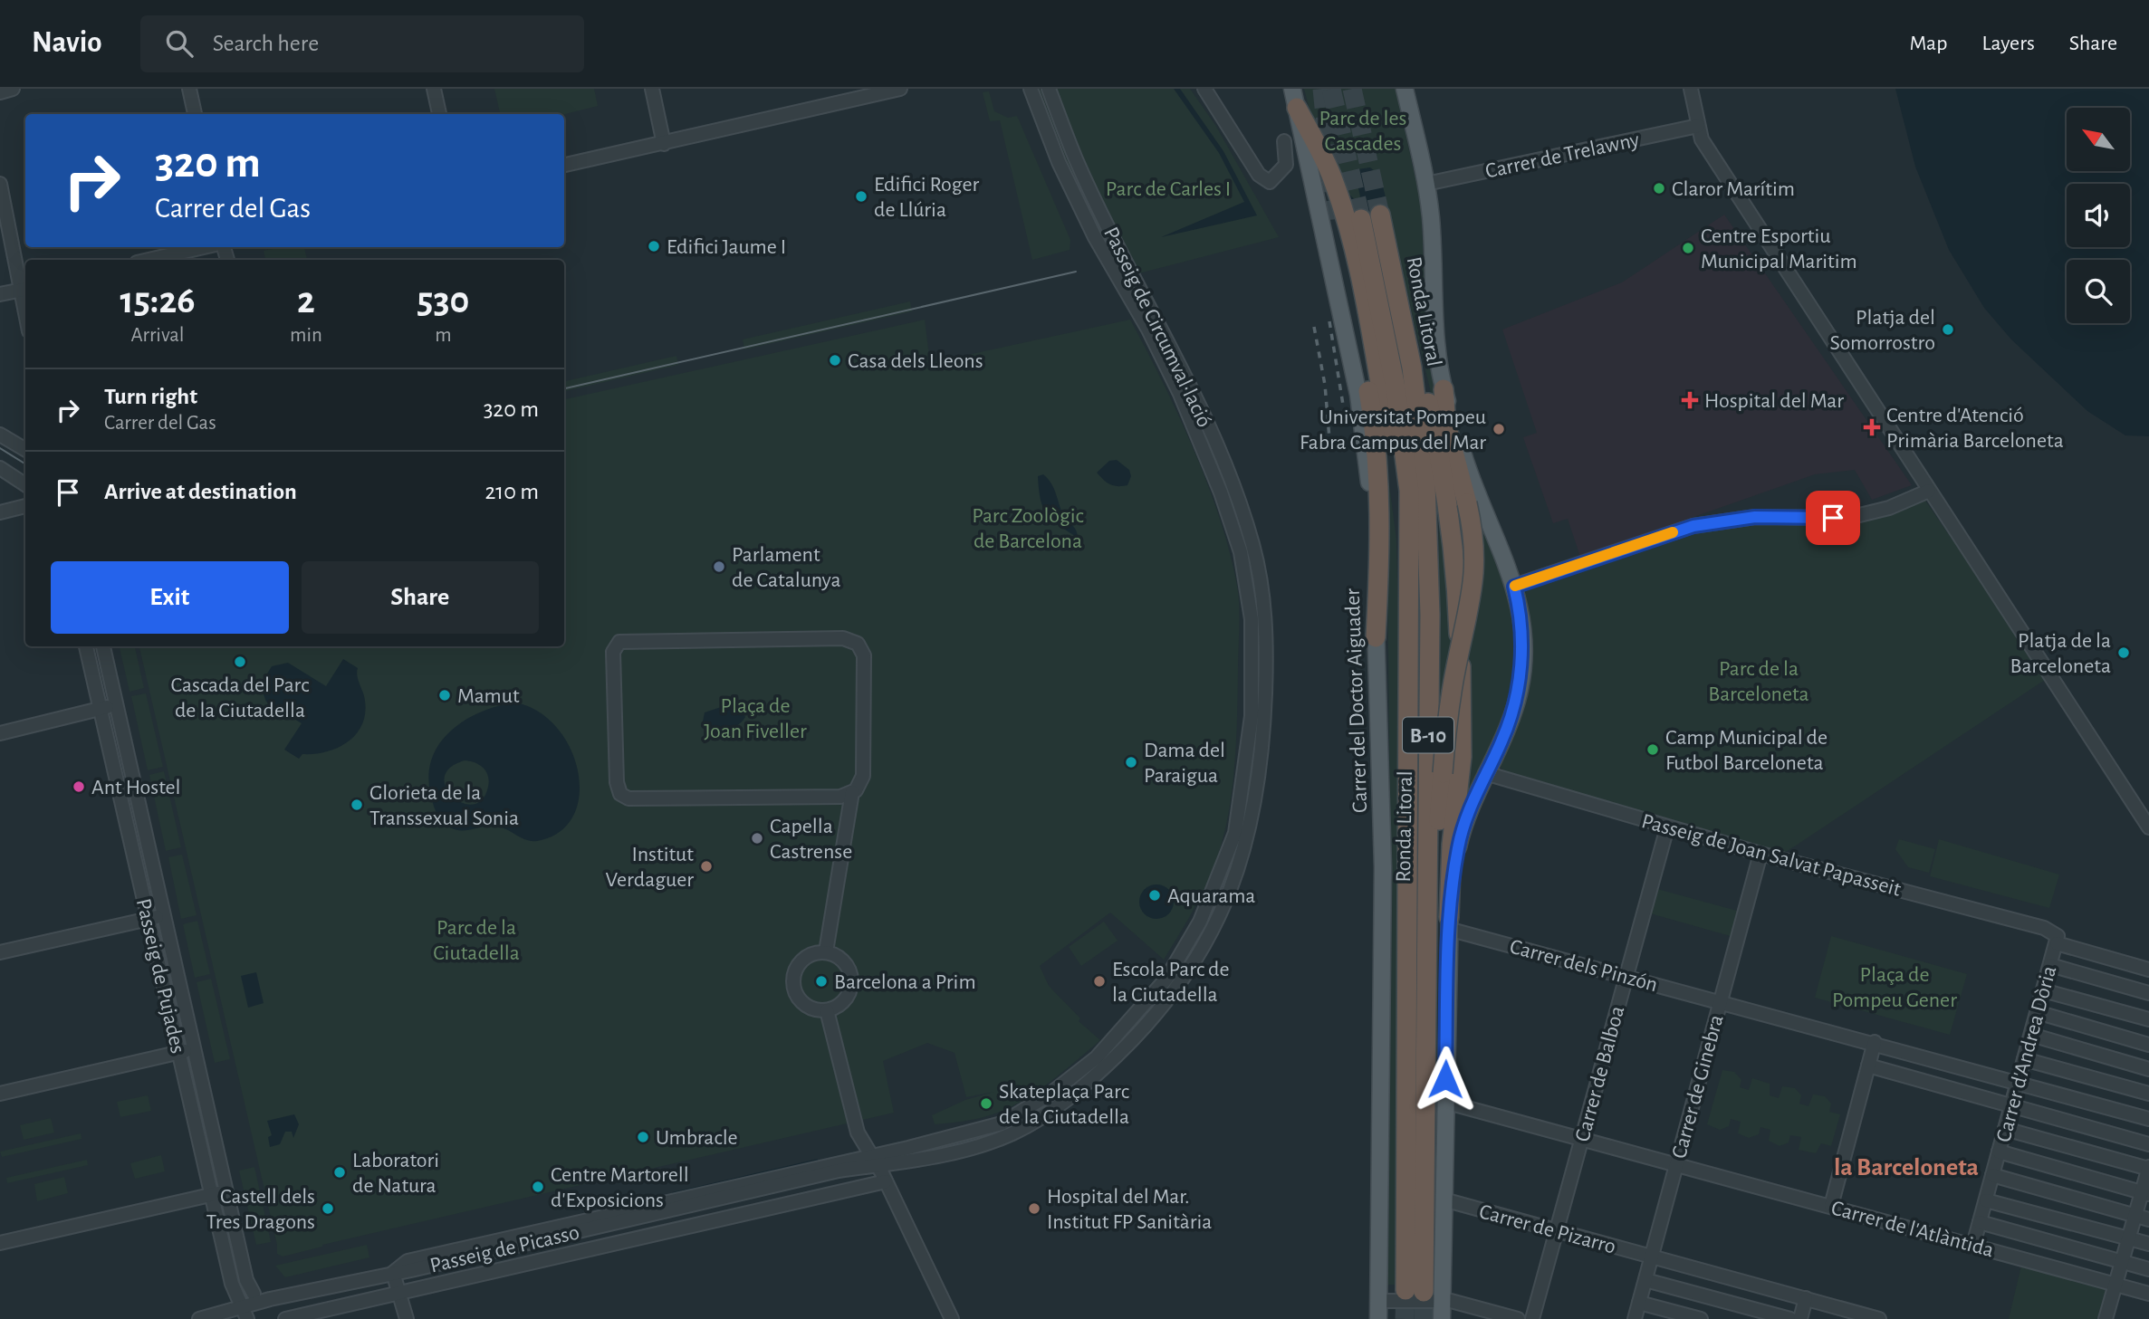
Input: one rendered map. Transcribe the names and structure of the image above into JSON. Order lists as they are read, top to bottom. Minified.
{"streets":{"highway":["Ronda Litoral","B-10"],"main road":["Carrer del Doctor Aiguader"],"street":["Carrer de Trelawny","Passeig de Circumval·lació","Passeig de Joan Salvat Papasseit","Carrer dels Pinzón","Passeig de Pujades","Carrer d'Andrea Dòria","Carrer de Balboa","Carrer de Ginebra","Carrer de Pizarro","Carrer de l'Atlàntida","Passeig de Picasso"]},"crossings":[["Passeig de Circumval·lació","Passeig de Picasso"],["Passeig de Joan Salvat Papasseit","Carrer d'Andrea Dòria"],["Passeig de Joan Salvat Papasseit","Carrer de Balboa"],["Passeig de Joan Salvat Papasseit","Carrer de Ginebra"],["Carrer dels Pinzón","Carrer d'Andrea Dòria"],["Carrer dels Pinzón","Carrer de Balboa"],["Carrer dels Pinzón","Carrer de Ginebra"],["Passeig de Pujades","Passeig de Picasso"],["Carrer d'Andrea Dòria","Carrer de l'Atlàntida"],["Carrer de Balboa","Carrer de Pizarro"],["Carrer de Balboa","Carrer de l'Atlàntida"],["Carrer de Ginebra","Carrer de Pizarro"],["Carrer de Ginebra","Carrer de l'Atlàntida"]],"districts":["la Barceloneta"],"parks":["Parc de les Cascades","Parc de Carles I","Parc Zoològic de Barcelona","Parc de la Barceloneta","Plaça de Joan Fiveller","Parc de la Ciutadella","Plaça de Pompeu Gener"],"places":{"other":["Claror Marítim","Edifici Roger de Llúria","Edifici Jaume I","Centre Esportiu Municipal Maritim","Platja del Somorrostro","Casa dels Lleons","Universitat Pompeu Fabra Campus del Mar","Parlament de Catalunya","Platja de la Barceloneta","Cascada del Parc de la Ciutadella","Mamut","Camp Municipal de Futbol Barceloneta","Dama del Paraigua","Ant Hostel","Glorieta de la Transsexual Sonia","Capella Castrense","Institut Verdaguer","Aquarama","Barcelona a Prim","Escola Parc de la Ciutadella","Skateplaça Parc de la Ciutadella","Umbracle","Laboratori de Natura","Centre Martorell d'Exposicions","Castell dels Tres Dragons","Hospital del Mar. Institut FP Sanitària"],"health":["Hospital del Mar","Centre d'Atenció Primària Barceloneta"]},"north":"top left","page":{"header":"Navio","search":"Search here","nav":["Map","Layers","Share"],"turn":["320 m","Carrer del Gas"],"eta":["15:26","Arrival","2","min","530","m"],"list":[{"name":"Turn right","note":"Carrer del Gas","value":"320 m"},{"name":"Arrive at destination","value":"210 m"}],"buttons":["Exit","Share"]}}
